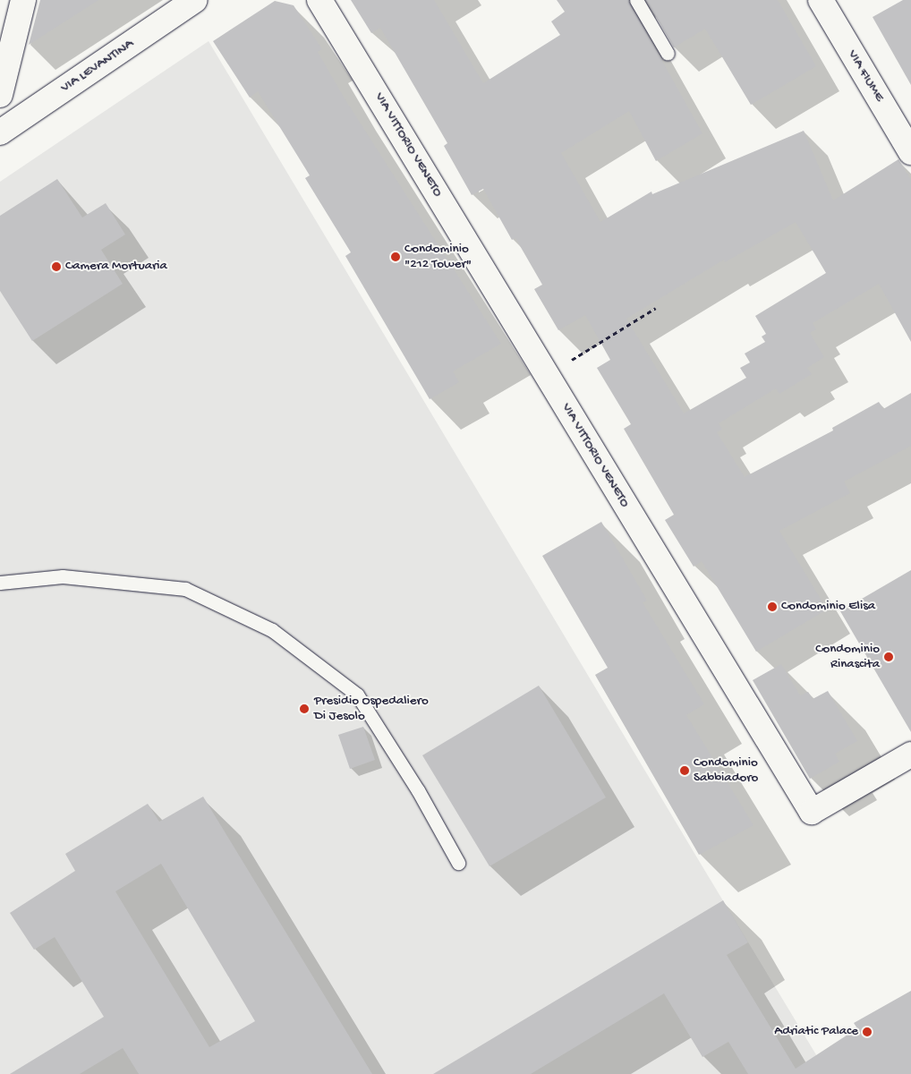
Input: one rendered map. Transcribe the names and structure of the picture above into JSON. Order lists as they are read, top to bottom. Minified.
{"streets":{"street":["VIA LEVANTINA","VIA FIUME","VIA VITTORIO VENETO"]},"places":["Condominio \"212 Tower\"","Camera Mortuaria","Condominio Elisa","Condominio Rinascita","Presidio Ospedaliero Di Jesolo","Condominio Sabbiadoro","Adriatic Palace"]}
